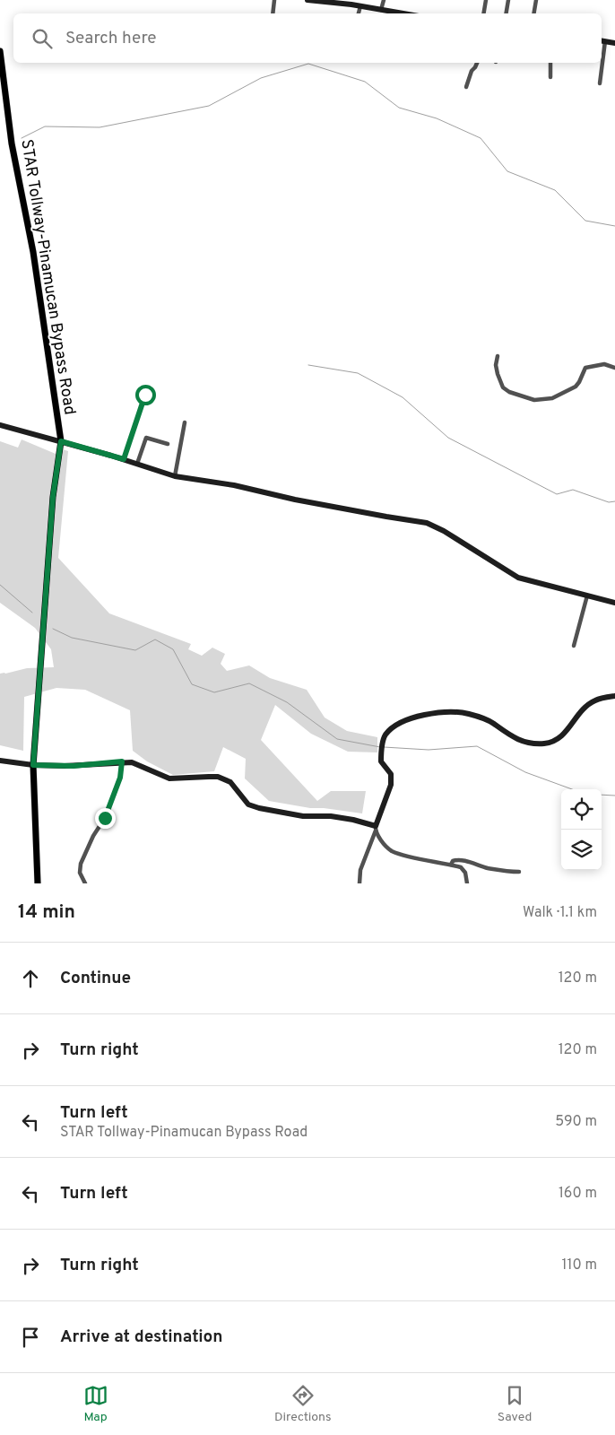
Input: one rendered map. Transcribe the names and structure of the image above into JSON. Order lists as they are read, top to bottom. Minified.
{"streets":{"main road":["STAR Tollway-Pinamucan Bypass Road"]},"page":{"search":"Search here","heading":["14 min","Walk · 1.1 km"],"list":[["Continue","120 m"],["Turn right","120 m"],["Turn left","STAR Tollway-Pinamucan Bypass Road","590 m"],["Turn left","160 m"],["Turn right","110 m"],"Arrive at destination"],"nav":["Map","Directions","Saved"]}}
